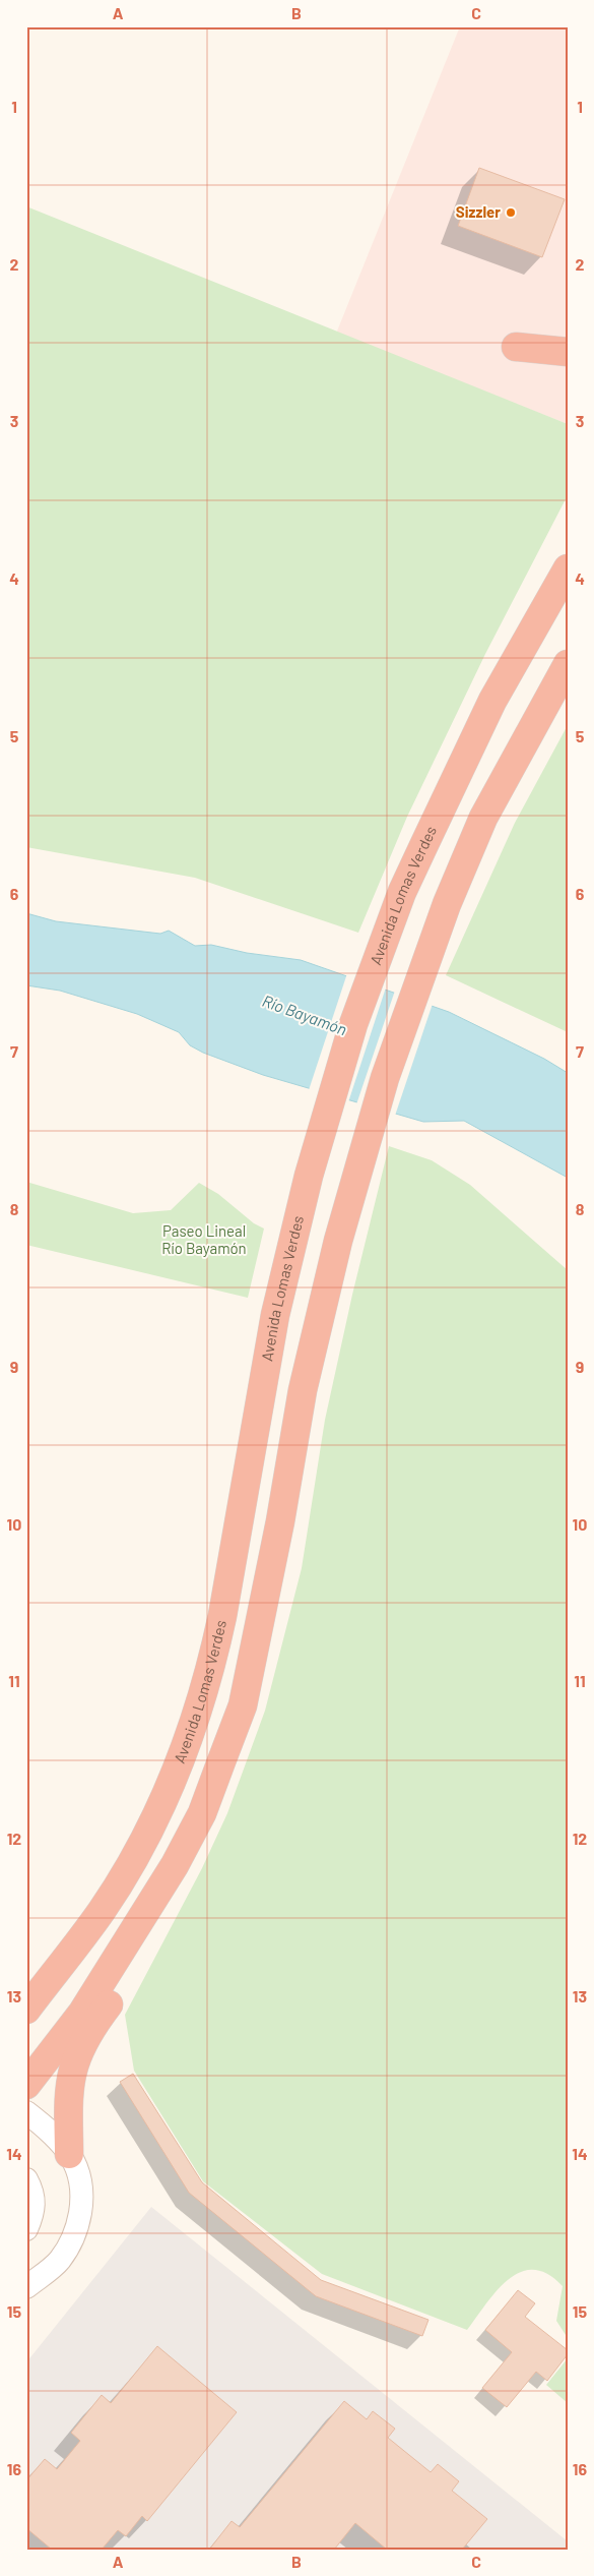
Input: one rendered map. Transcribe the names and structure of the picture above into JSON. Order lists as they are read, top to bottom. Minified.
{"streets":{"highway":["Avenida Lomas Verdes"]},"water":["Río Bayamón"],"parks":["Paseo Lineal Río Bayamón"],"places":["Sizzler"],"grid":{"columns":["A","B","C"],"rows":["1","2","3","4","5","6","7","8","9","10","11","12","13","14","15","16"]}}
